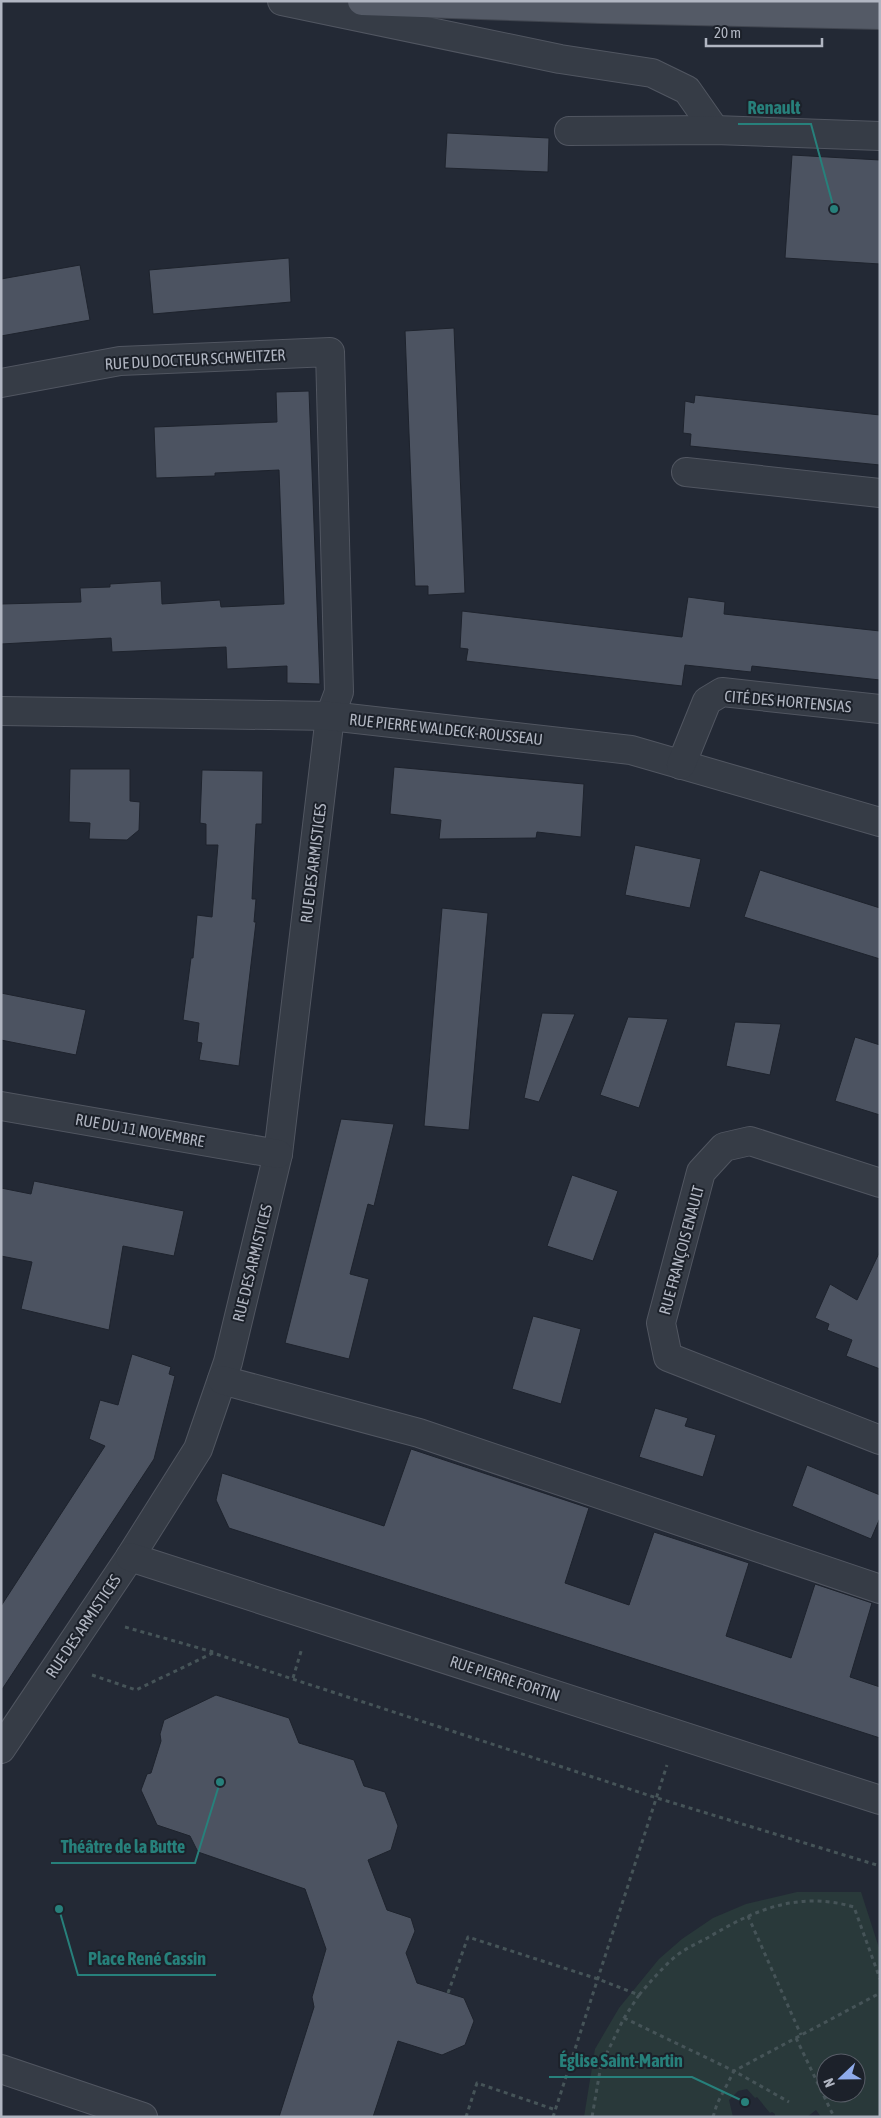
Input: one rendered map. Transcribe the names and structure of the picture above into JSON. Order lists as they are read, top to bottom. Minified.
{"streets":{"street":["RUE DU DOCTEUR SCHWEITZER","CITÉ DES HORTENSIAS","RUE PIERRE WALDECK-ROUSSEAU","RUE DES ARMISTICES","RUE DU 11 NOVEMBRE","RUE FRANÇOIS ENAULT","RUE PIERRE FORTIN"]},"crossings":[["RUE DU DOCTEUR SCHWEITZER","RUE DES ARMISTICES"],["CITÉ DES HORTENSIAS","RUE PIERRE WALDECK-ROUSSEAU"],["RUE PIERRE WALDECK-ROUSSEAU","RUE DES ARMISTICES"],["RUE DES ARMISTICES","RUE DU 11 NOVEMBRE"],["RUE DES ARMISTICES","RUE PIERRE FORTIN"]],"places":["Renault","Théâtre de la Butte","Place René Cassin","Église Saint-Martin"],"scale_bar":"20 m","north":"left"}
